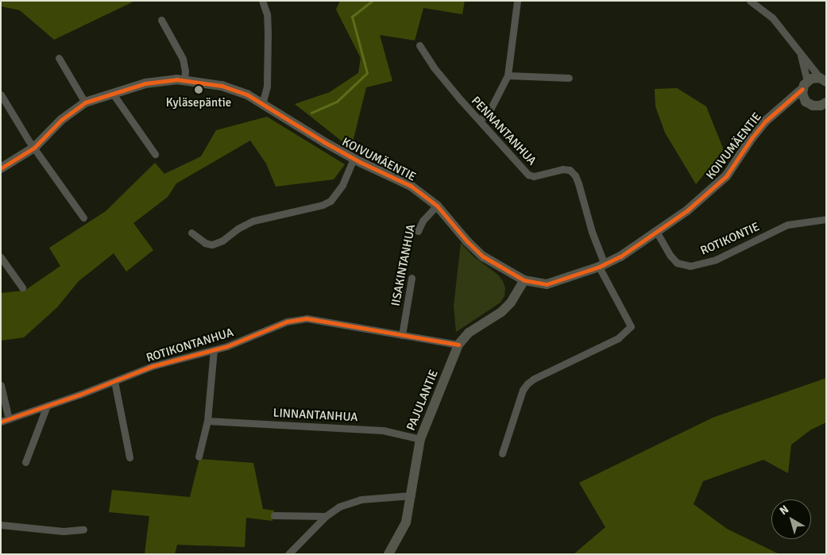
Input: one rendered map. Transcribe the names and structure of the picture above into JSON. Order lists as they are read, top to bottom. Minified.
{"streets":{"street":["PENNANTANHUA","KOIVUMÄENTIE","ROTIKONTIE","IISAKINTANHUA","ROTIKONTANHUA","PAJULANTIE","LINNANTANHUA"]},"crossings":[["PENNANTANHUA","KOIVUMÄENTIE"],["KOIVUMÄENTIE","ROTIKONTIE"],["KOIVUMÄENTIE","IISAKINTANHUA"],["KOIVUMÄENTIE","PAJULANTIE"],["IISAKINTANHUA","ROTIKONTANHUA"],["ROTIKONTANHUA","PAJULANTIE"],["PAJULANTIE","LINNANTANHUA"]],"places":["Kyläsepäntie"],"north":"top left"}
